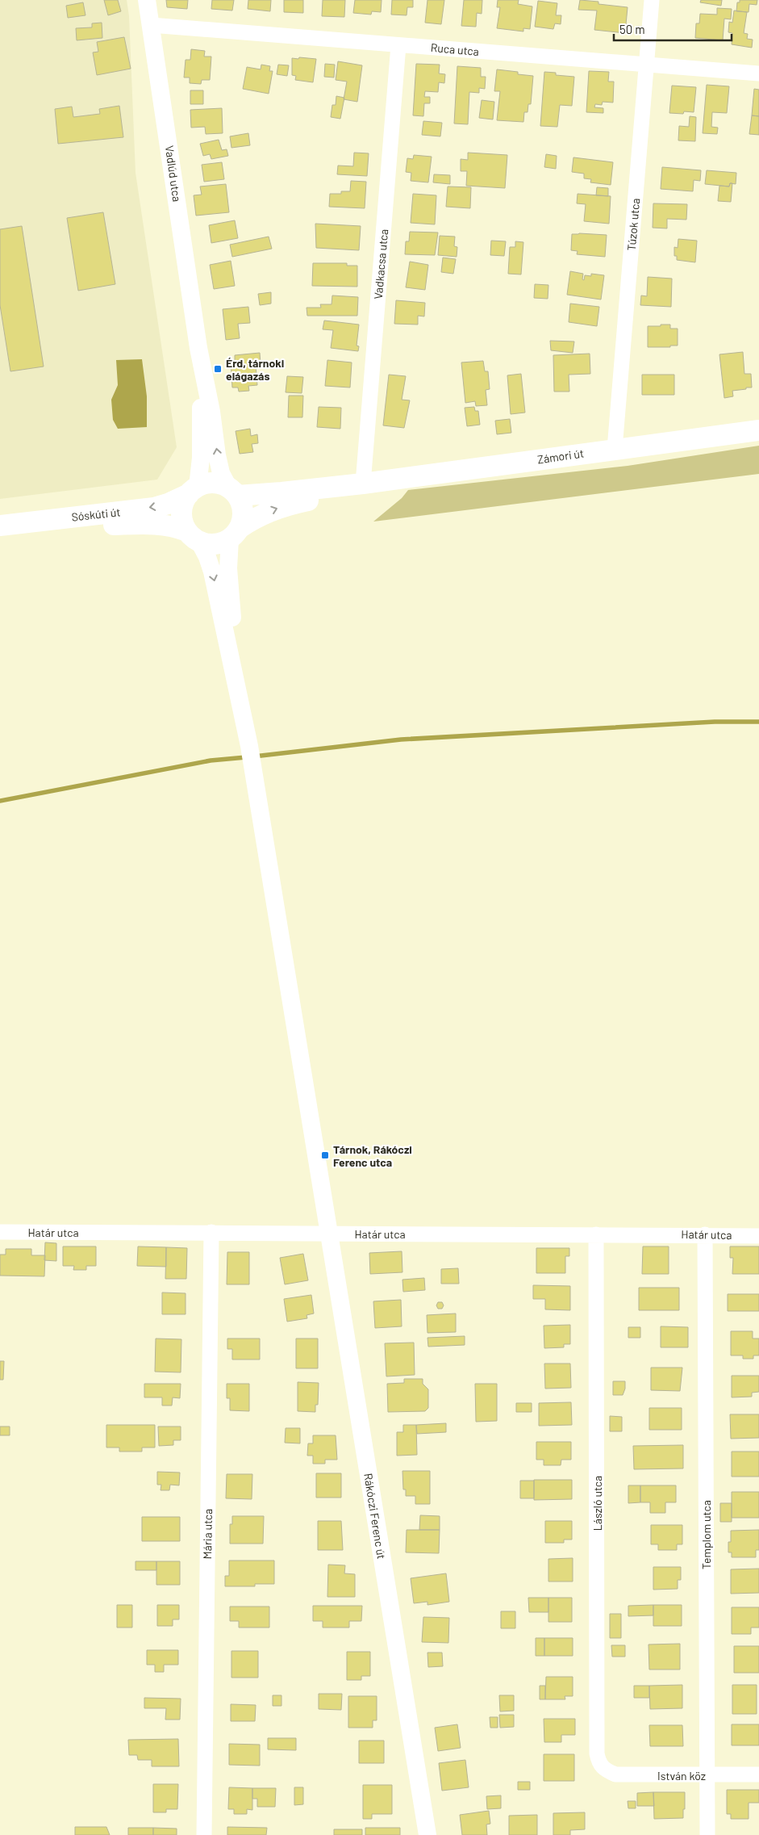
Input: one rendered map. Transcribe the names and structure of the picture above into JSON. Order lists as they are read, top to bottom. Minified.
{"streets":{"main road":["Zámori út","Sóskúti út"],"street":["Ruca utca","Vadlúd utca","Túzok utca","Vadkacsa utca","Határ utca","László utca","Rákóczi Ferenc út","Mária utca","Templom utca","István köz"]},"crossings":[["Ruca utca","Vadlúd utca"],["Ruca utca","Túzok utca"],["Ruca utca","Vadkacsa utca"],["Vadlúd utca","Zámori út"],["Vadlúd utca","Sóskúti út"],["Túzok utca","Zámori út"],["Vadkacsa utca","Zámori út"],["Zámori út","Sóskúti út"],["Határ utca","László utca"],["Határ utca","Rákóczi Ferenc út"],["Határ utca","Mária utca"],["Határ utca","Templom utca"],["László utca","István köz"],["Templom utca","István köz"]],"places":{"transit":["Érd, tárnoki elágazás","Tárnok, Rákóczi Ferenc utca"]},"scale_bar":"50 m"}
